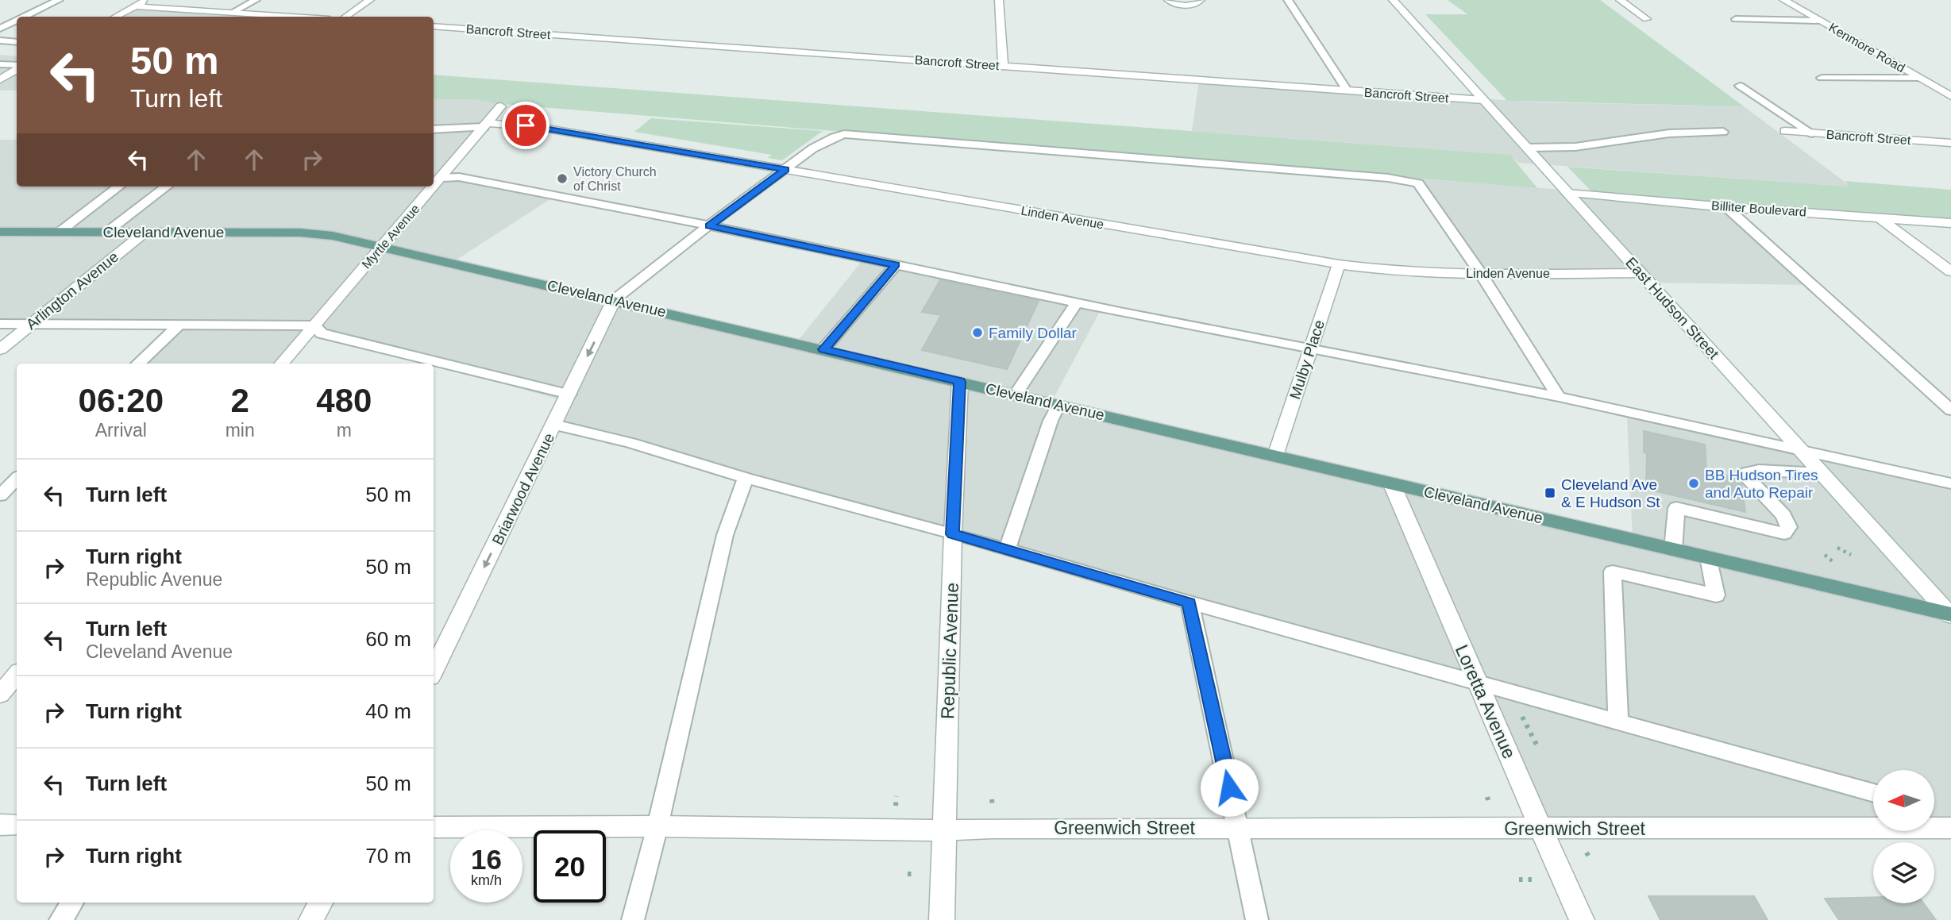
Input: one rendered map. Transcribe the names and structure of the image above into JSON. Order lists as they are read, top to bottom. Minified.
{"streets":{"main road":["Cleveland Avenue"],"street":["Bancroft Street","Kenmore Road","Billiter Boulevard","Linden Avenue","Myrtle Avenue","Arlington Avenue","East Hudson Street","Mulby Place","Briarwood Avenue","Republic Avenue","Loretta Avenue","Greenwich Street"]},"crossings":[["Bancroft Street","East Hudson Street"],["Billiter Boulevard","East Hudson Street"],["Linden Avenue","Myrtle Avenue"],["Linden Avenue","East Hudson Street"],["Linden Avenue","Mulby Place"],["Cleveland Avenue","Myrtle Avenue"],["Cleveland Avenue","Arlington Avenue"],["Cleveland Avenue","East Hudson Street"],["Cleveland Avenue","Mulby Place"],["Cleveland Avenue","Briarwood Avenue"],["Cleveland Avenue","Republic Avenue"],["Cleveland Avenue","Loretta Avenue"],["Republic Avenue","Greenwich Street"],["Loretta Avenue","Greenwich Street"]],"one_way":["Briarwood Avenue"],"places":{"other":["Victory Church of Christ","Family Dollar","BB Hudson Tires and Auto Repair"],"transit":["Cleveland Ave & E Hudson St"]},"north":"left","page":{"turn":["50 m","Turn left"],"eta":["06:20","Arrival","2","min","480","m"],"list":[{"name":"Turn left","value":"50 m"},{"name":"Turn right","note":"Republic Avenue","value":"50 m"},{"name":"Turn left","note":"Cleveland Avenue","value":"60 m"},{"name":"Turn right","value":"40 m"},{"name":"Turn left","value":"50 m"},{"name":"Turn right","value":"70 m"}],"speed":"16 km/h","limit":"20"}}
